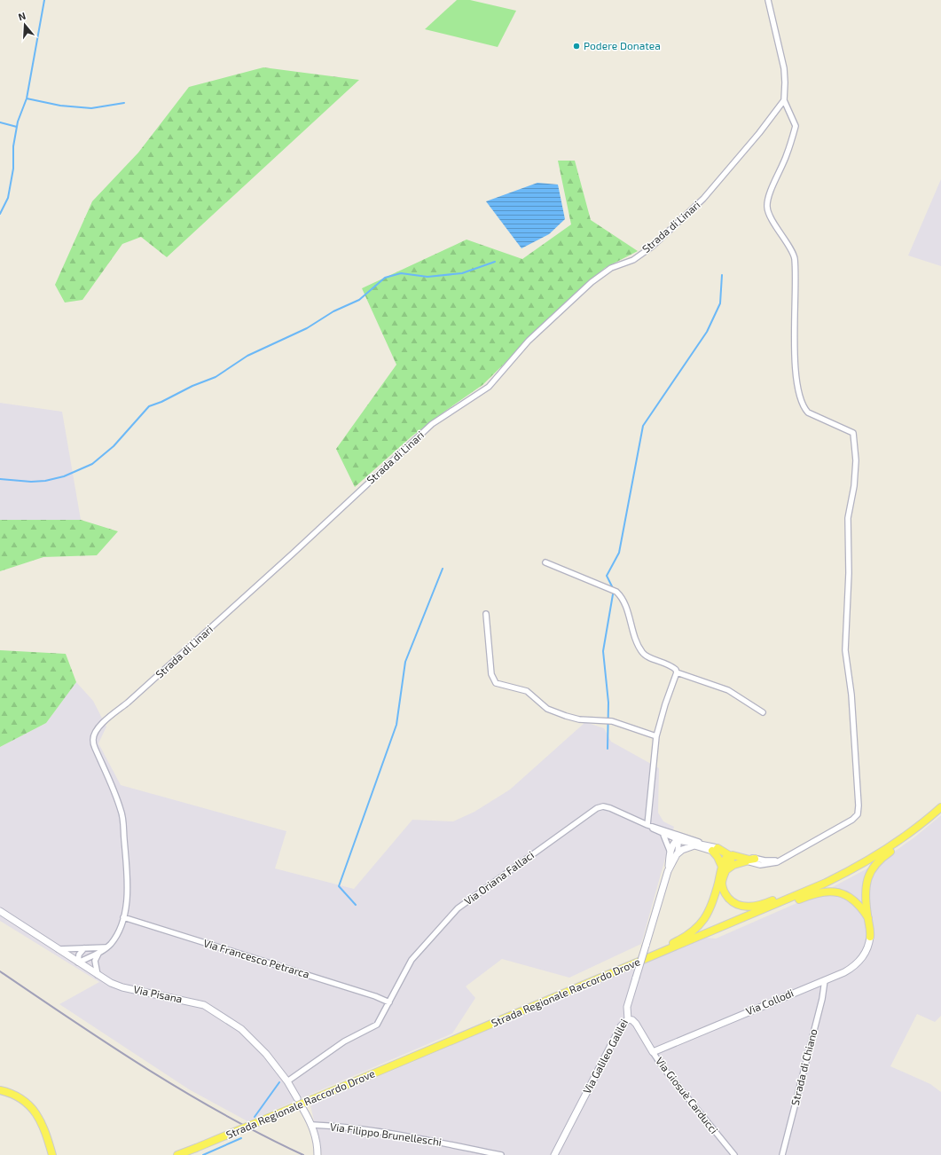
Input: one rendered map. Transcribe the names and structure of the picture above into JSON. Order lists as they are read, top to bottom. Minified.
{"streets":{"main road":["Strada Regionale Raccordo Drove"],"street":["Strada di Linari","Via Oriana Fallaci","Via Francesco Petrarca","Via Pisana","Via Collodi","Via Galileo Galilei","Strada di Chiano","Via Giosuè Carducci","Via Filippo Brunelleschi"]},"crossings":[["Strada di Linari","Via Francesco Petrarca"],["Strada di Linari","Via Pisana"],["Via Oriana Fallaci","Via Francesco Petrarca"],["Via Oriana Fallaci","Via Pisana"],["Via Collodi","Strada di Chiano"],["Via Collodi","Via Giosuè Carducci"],["Via Galileo Galilei","Via Giosuè Carducci"]],"places":["Podere Donatea"],"north":"top"}
